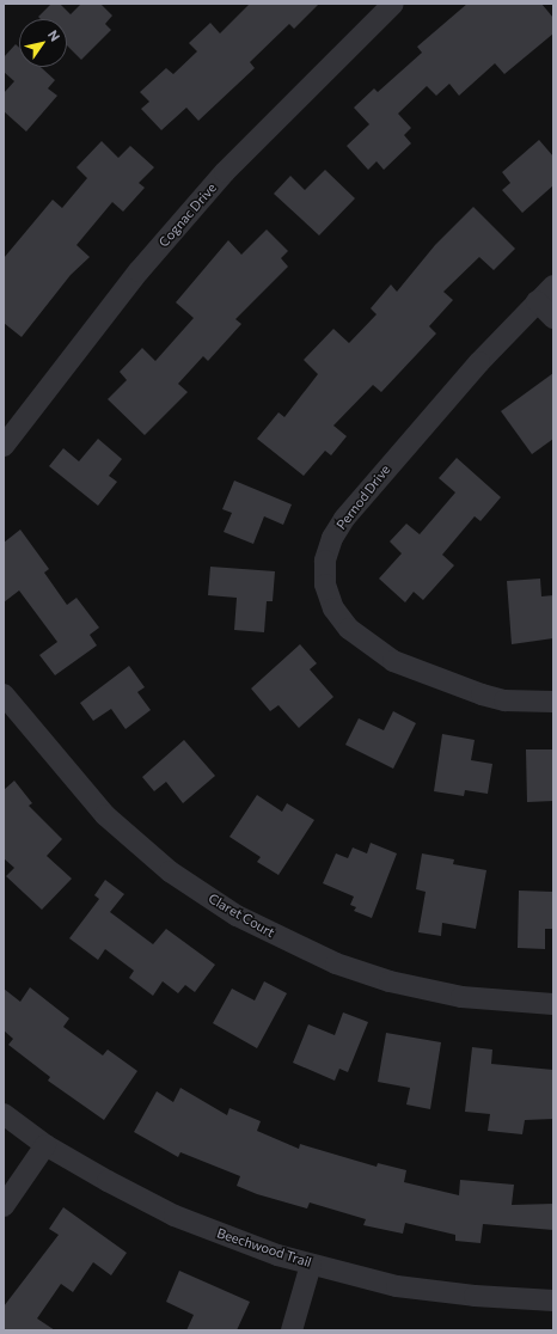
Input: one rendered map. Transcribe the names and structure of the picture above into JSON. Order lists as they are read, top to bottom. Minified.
{"streets":{"street":["Cognac Drive","Pernod Drive","Claret Court","Beechwood Trail"]},"north":"top right"}
